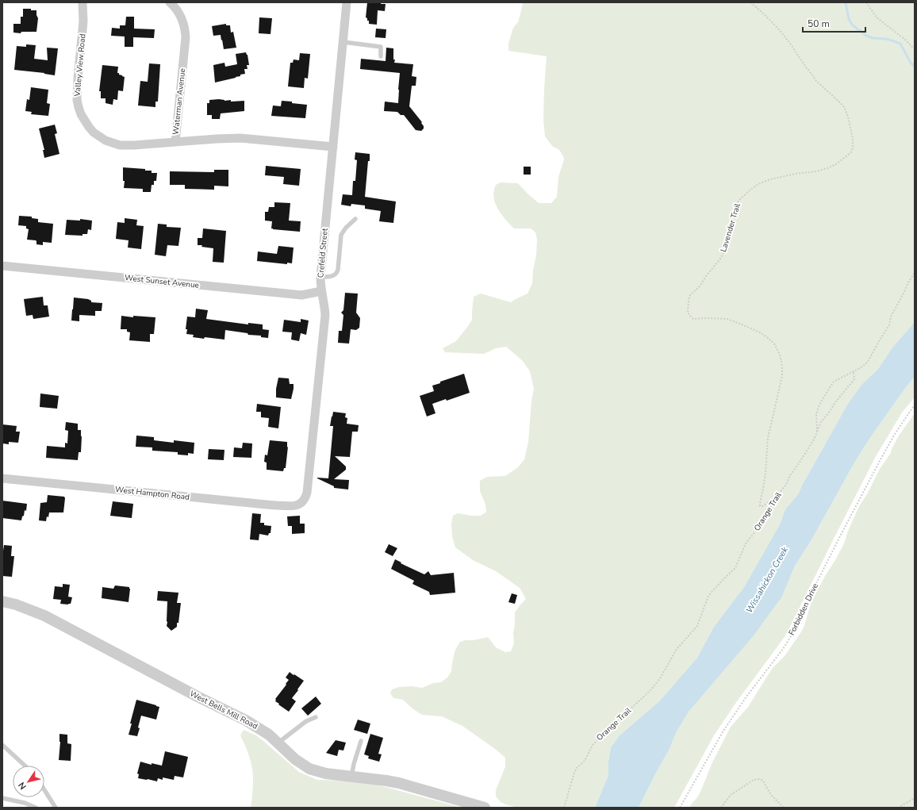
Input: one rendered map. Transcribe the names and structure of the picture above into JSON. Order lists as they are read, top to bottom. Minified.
{"streets":{"street":["Valley View Road","Waterman Avenue","Crefeld Street","West Sunset Avenue","West Hampton Road","West Bells Mill Road"],"path":["Lavender Trail","Orange Trail","Forbidden Drive"]},"crossings":[["Valley View Road","Waterman Avenue"],["Waterman Avenue","Crefeld Street"],["Lavender Trail","Orange Trail"],["Crefeld Street","West Sunset Avenue"],["Crefeld Street","West Hampton Road"]],"water":["Wissahickon Creek"],"scale_bar":"50 m","north":"bottom left"}
